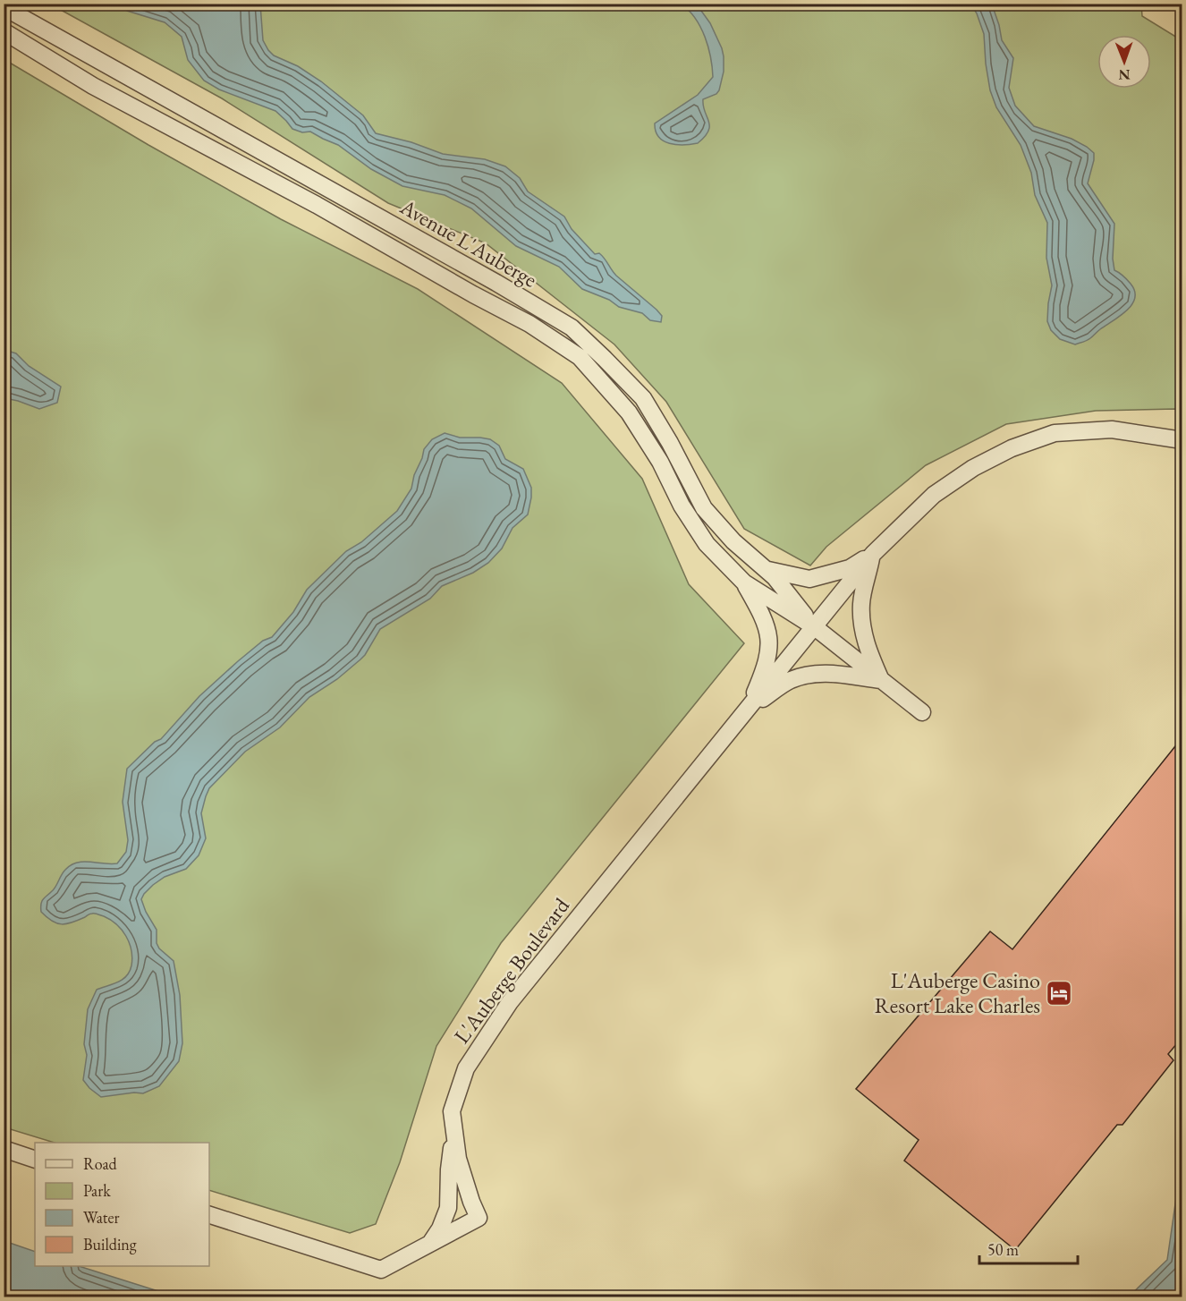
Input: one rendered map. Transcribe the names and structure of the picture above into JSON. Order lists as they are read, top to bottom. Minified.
{"streets":{"street":["Avenue L'Auberge","L'Auberge Boulevard"]},"crossings":[["Avenue L'Auberge","L'Auberge Boulevard"]],"places":{"hotel":["L'Auberge Casino Resort Lake Charles"]},"legend":["Road","Park","Water","Building"],"scale_bar":"50 m","north":"bottom"}
